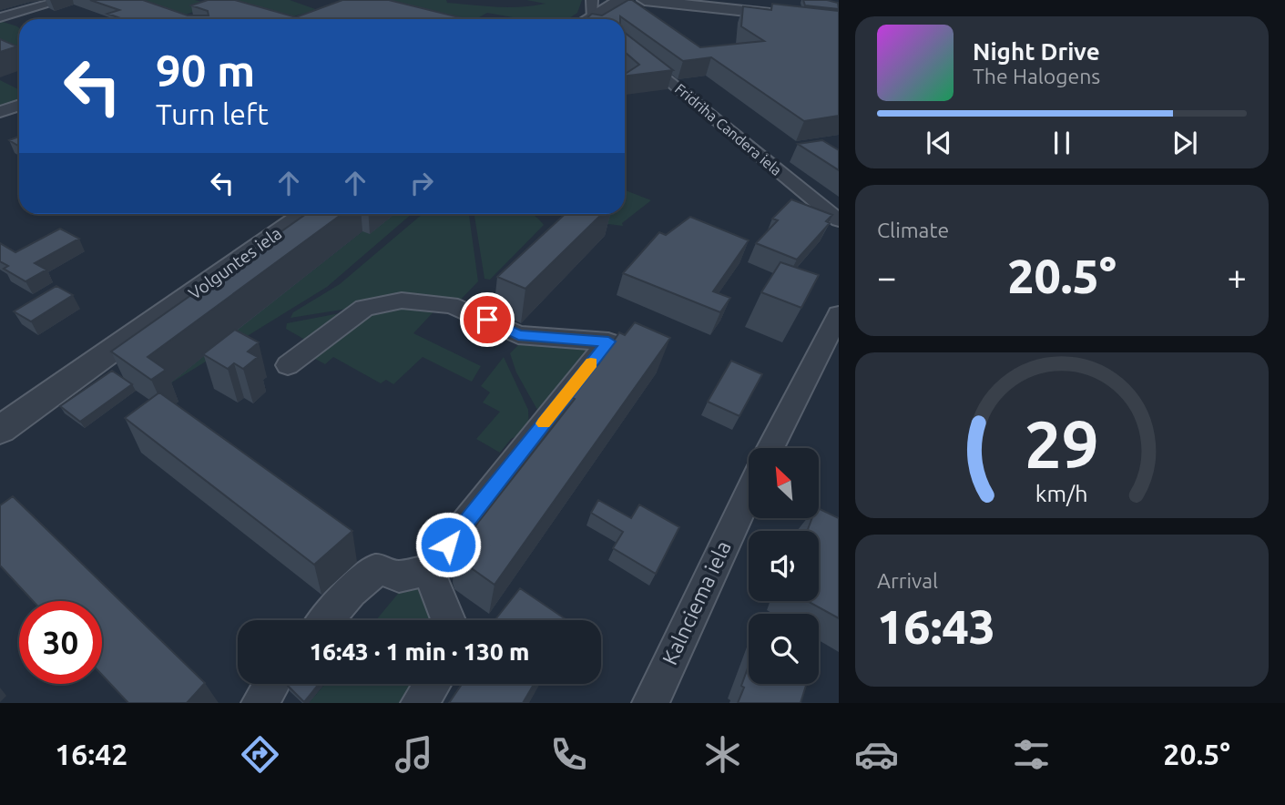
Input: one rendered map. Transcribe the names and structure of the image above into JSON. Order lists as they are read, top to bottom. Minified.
{"streets":{"street":["Fridriha Candera iela","Volguntes iela","Kalnciema iela"]},"north":"top left","page":{"turn":["90 m","Turn left"],"song":["Night Drive","The Halogens"],"tile":["Climate",["Arrival","16:43"]],"heat":["−","20.5°","+"],"limit":"30","trip":"16:43 · 1 min · 130 m","tabs":["16:42","20.5°"],"gauge":["29","km/h"]}}
